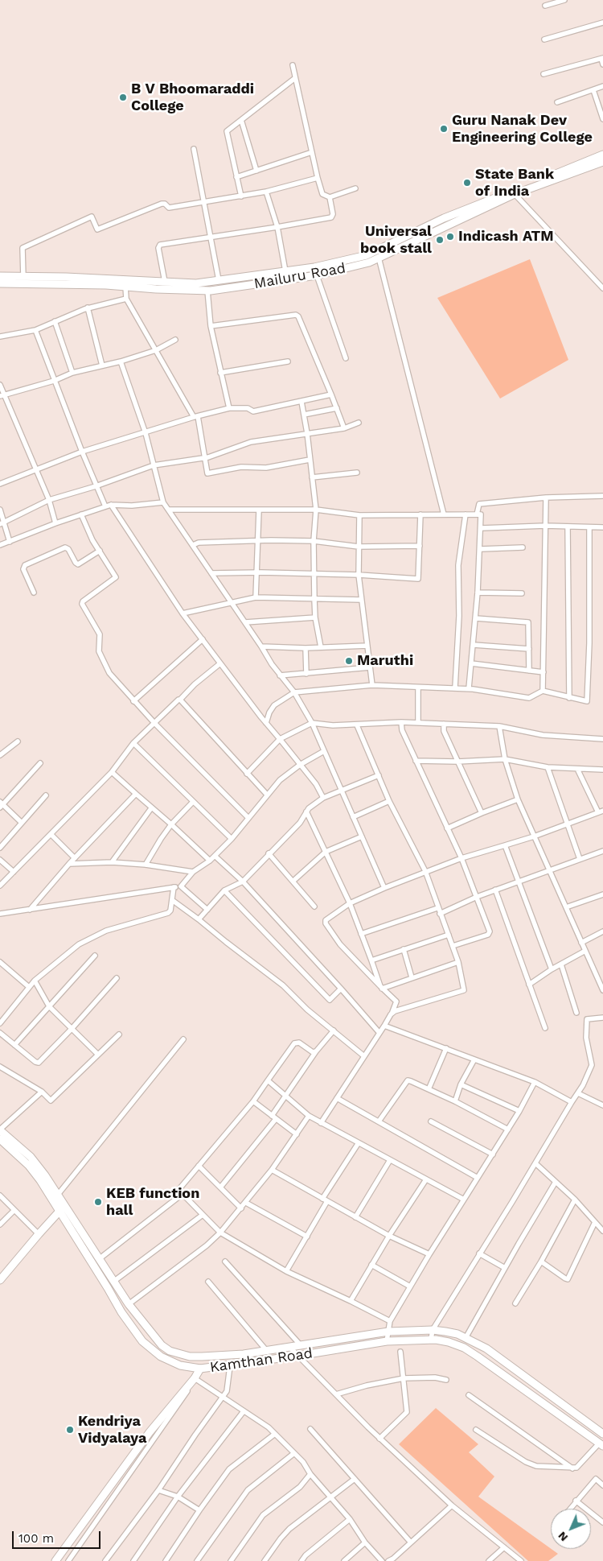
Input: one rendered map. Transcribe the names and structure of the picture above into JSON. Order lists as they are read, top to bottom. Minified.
{"streets":{"main road":["Mailuru Road","Kamthan Road"]},"places":["B V Bhoomaraddi College","Guru Nanak Dev Engineering College","State Bank of India","Indicash ATM","Universal book stall","Maruthi","KEB function hall","Kendriya Vidyalaya"],"scale_bar":"100 m","north":"bottom left"}
